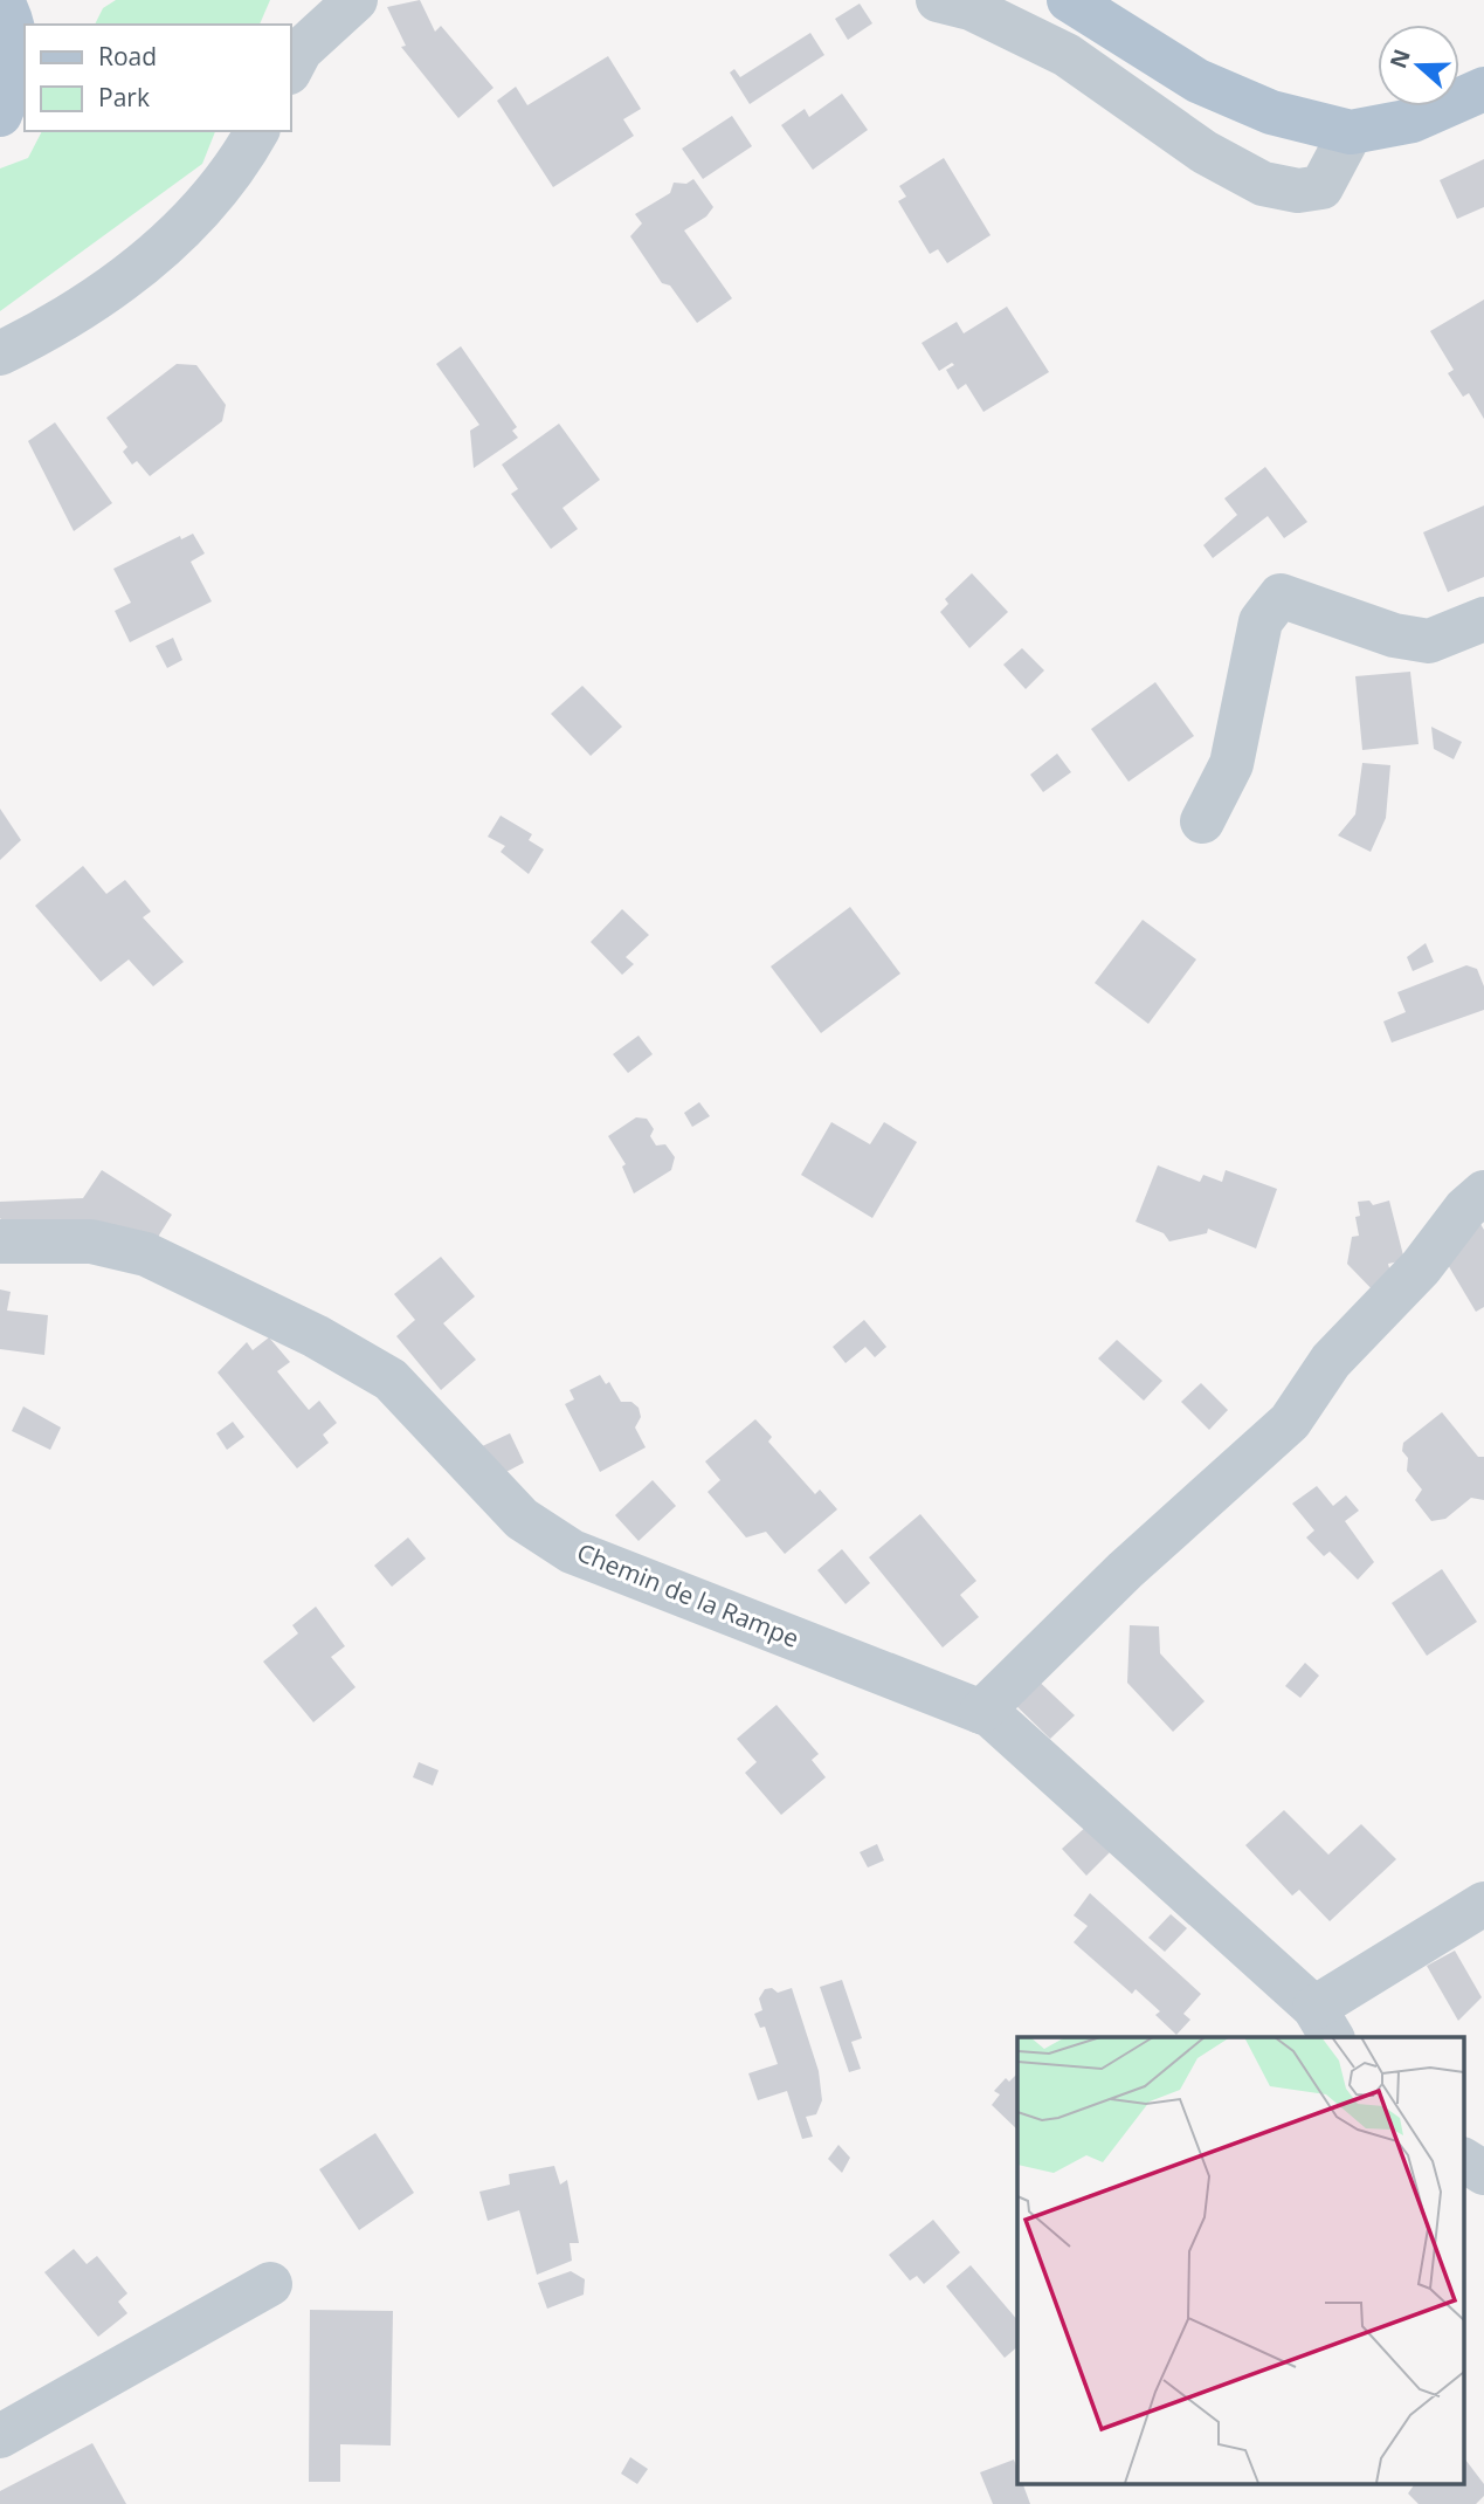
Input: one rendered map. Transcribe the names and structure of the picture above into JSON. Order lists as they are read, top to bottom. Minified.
{"streets":{"street":["Chemin de la Rampe"]},"legend":["Road","Park"],"north":"left"}
